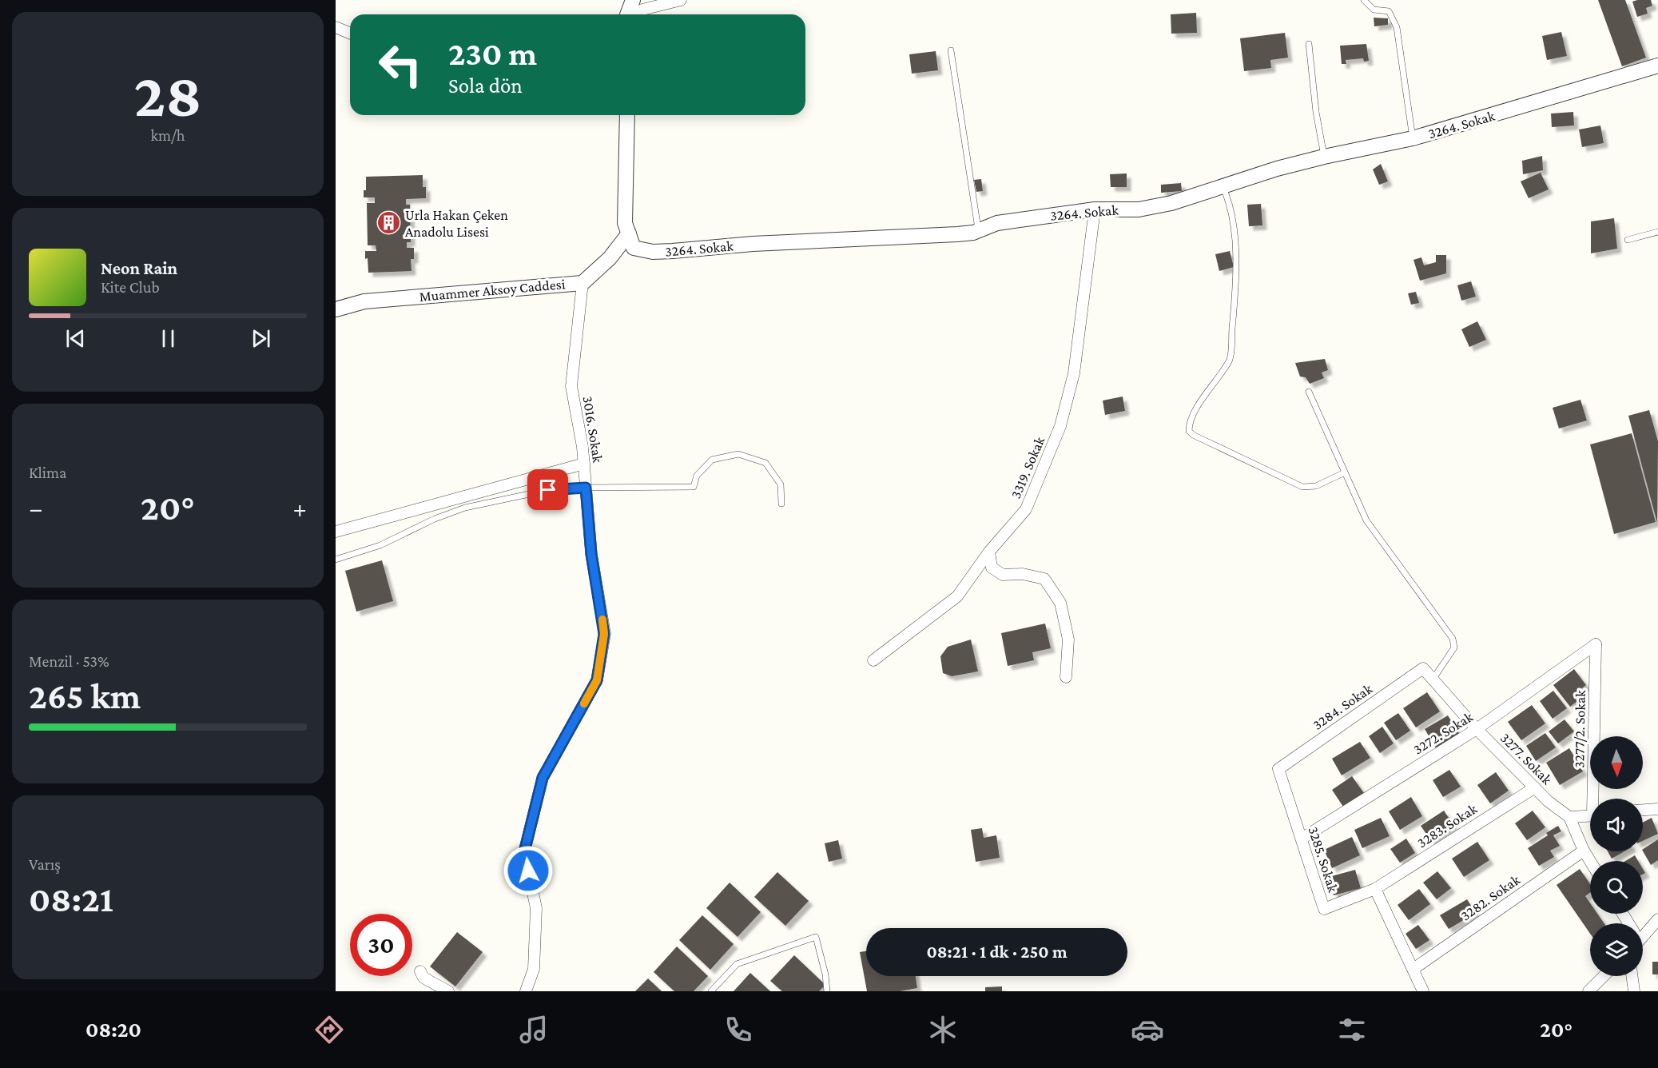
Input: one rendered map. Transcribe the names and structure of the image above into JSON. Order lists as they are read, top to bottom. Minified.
{"streets":{"street":["3264. Sokak","Muammer Aksoy Caddesi","3016. Sokak","3319. Sokak","3284. Sokak","3277/2. Sokak","3272. Sokak","3277. Sokak","3283. Sokak","3285. Sokak","3282. Sokak"]},"crossings":[["3264. Sokak","Muammer Aksoy Caddesi"],["3264. Sokak","3319. Sokak"],["Muammer Aksoy Caddesi","3016. Sokak"],["3284. Sokak","3277. Sokak"],["3284. Sokak","3285. Sokak"],["3277/2. Sokak","3272. Sokak"],["3272. Sokak","3277. Sokak"],["3272. Sokak","3285. Sokak"],["3277. Sokak","3283. Sokak"],["3283. Sokak","3285. Sokak"]],"places":{"building":["Urla Hakan Çeken Anadolu Lisesi"]},"north":"bottom","page":{"tile":[["28","km/h"],"Klima",["Menzil · 53%","265 km"],["Varış","08:21"]],"turn":["230 m","Sola dön"],"song":["Neon Rain","Kite Club"],"heat":["−","20°","+"],"limit":"30","trip":"08:21 · 1 dk · 250 m","tabs":["08:20","20°"]}}
